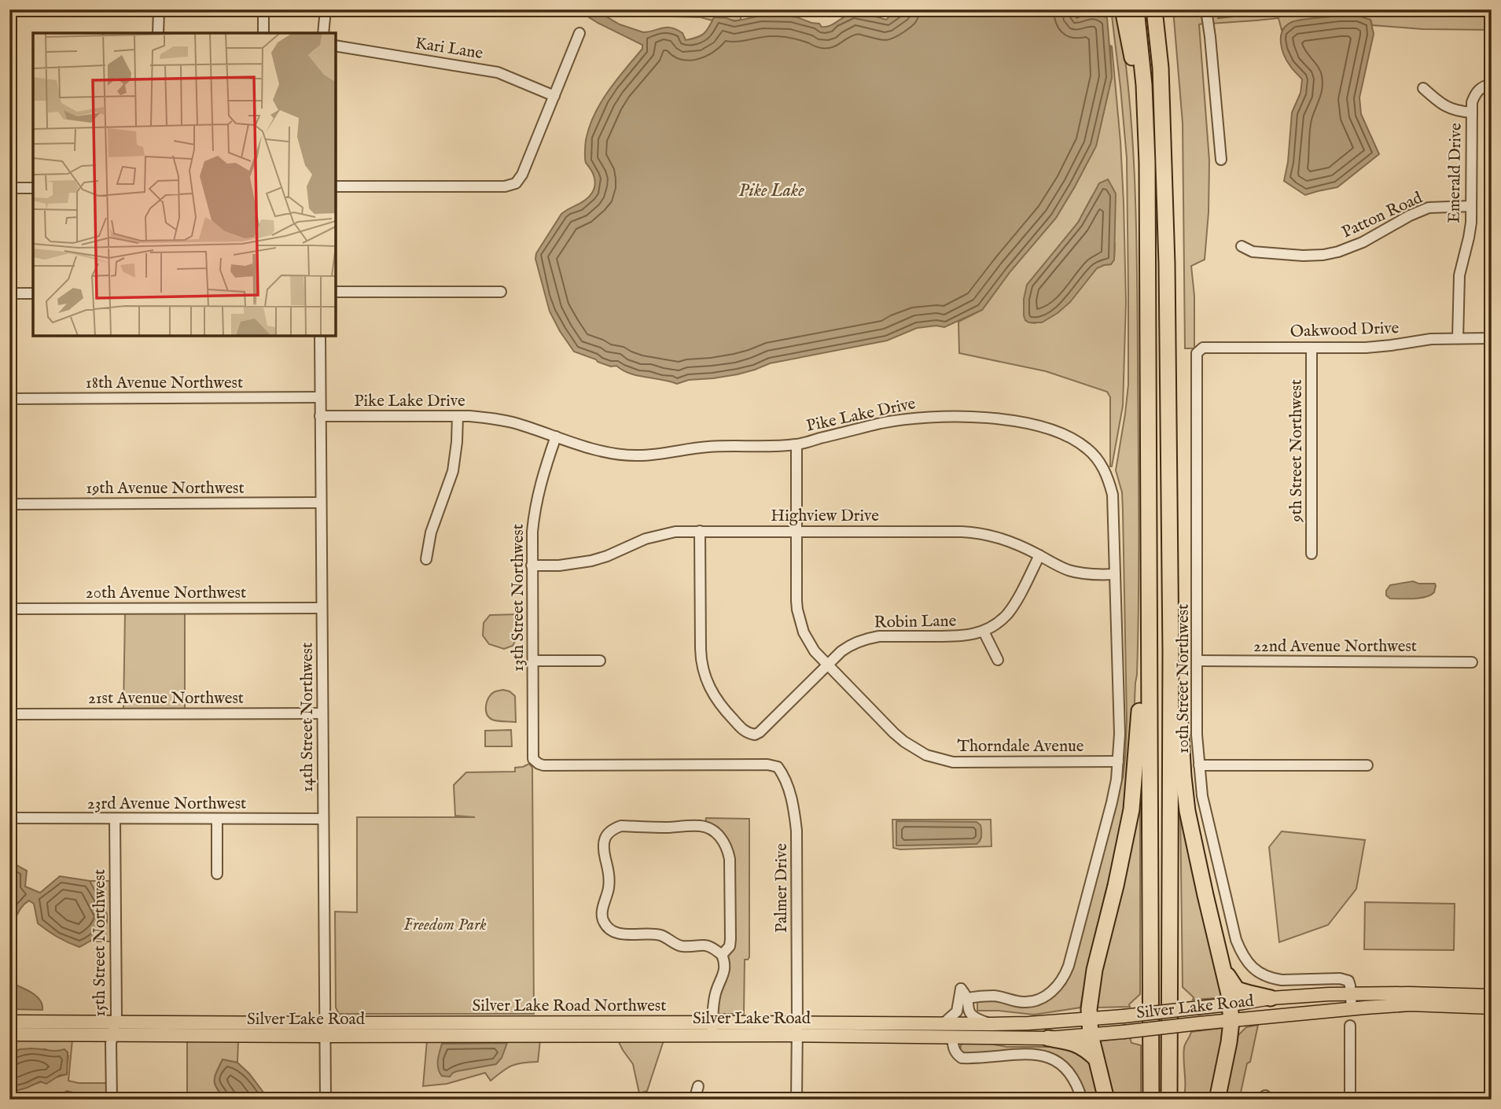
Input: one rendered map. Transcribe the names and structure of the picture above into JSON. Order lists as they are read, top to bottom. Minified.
{"streets":{"main road":["Silver Lake Road Northwest","Silver Lake Road"],"street":["Kari Lane","Emerald Drive","Patton Road","Oakwood Drive","18th Avenue Northwest","Pike Lake Drive","9th Street Northwest","19th Avenue Northwest","Highview Drive","20th Avenue Northwest","13th Street Northwest","Robin Lane","22nd Avenue Northwest","10th Street Northwest","21st Avenue Northwest","14th Street Northwest","Thorndale Avenue","23rd Avenue Northwest","Palmer Drive","15th Street Northwest"]},"crossings":[["Emerald Drive","Patton Road"],["Emerald Drive","Oakwood Drive"],["Oakwood Drive","9th Street Northwest"],["Oakwood Drive","10th Street Northwest"],["18th Avenue Northwest","14th Street Northwest"],["Pike Lake Drive","Highview Drive"],["Pike Lake Drive","13th Street Northwest"],["Pike Lake Drive","14th Street Northwest"],["Pike Lake Drive","Thorndale Avenue"],["19th Avenue Northwest","14th Street Northwest"],["Highview Drive","13th Street Northwest"],["Highview Drive","Robin Lane"],["Highview Drive","Thorndale Avenue"],["20th Avenue Northwest","14th Street Northwest"],["13th Street Northwest","Palmer Drive"],["Robin Lane","Thorndale Avenue"],["22nd Avenue Northwest","10th Street Northwest"],["10th Street Northwest","Silver Lake Road Northwest"],["21st Avenue Northwest","14th Street Northwest"],["14th Street Northwest","23rd Avenue Northwest"],["14th Street Northwest","Silver Lake Road Northwest"],["14th Street Northwest","Silver Lake Road"],["23rd Avenue Northwest","15th Street Northwest"],["Palmer Drive","Silver Lake Road Northwest"],["Palmer Drive","Silver Lake Road"],["15th Street Northwest","Silver Lake Road Northwest"],["15th Street Northwest","Silver Lake Road"],["Silver Lake Road Northwest","Silver Lake Road"]],"water":["Pike Lake"],"parks":["Freedom Park"]}
